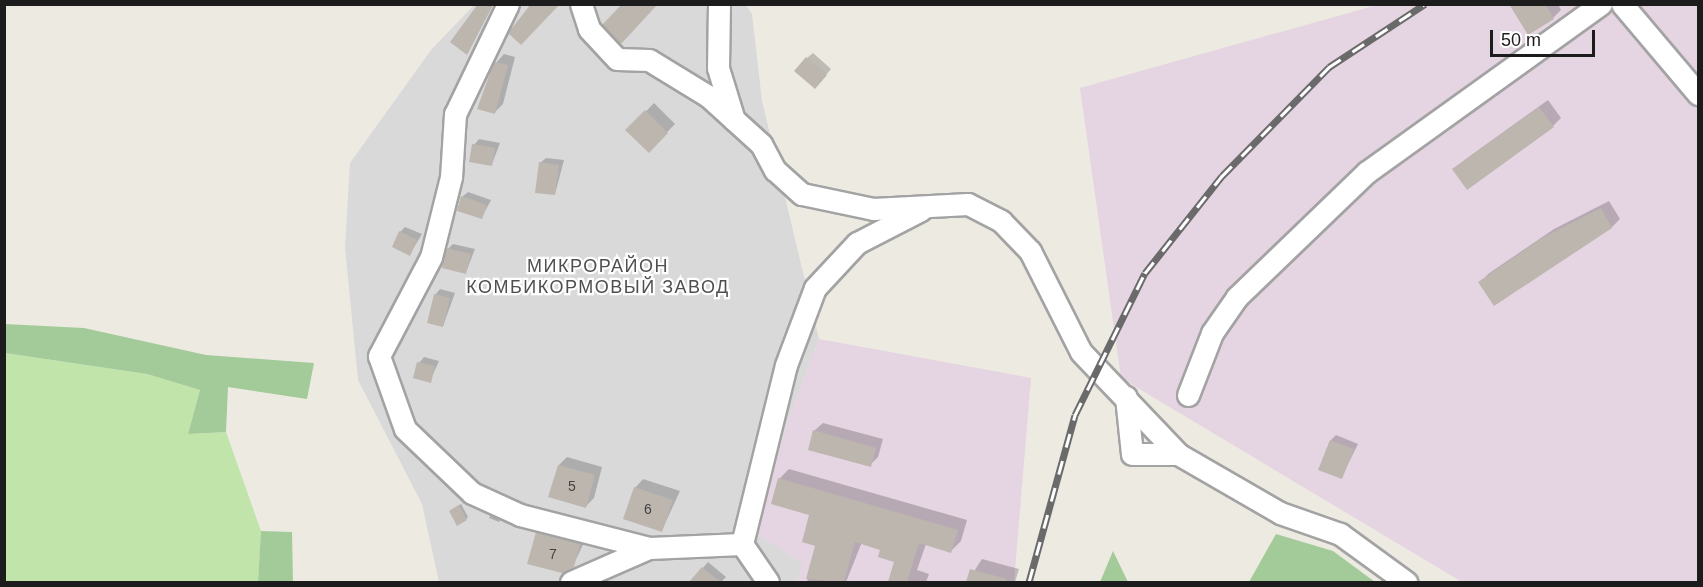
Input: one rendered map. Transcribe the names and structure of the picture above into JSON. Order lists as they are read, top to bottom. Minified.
{"districts":["МИКРОРАЙОН КОМБИКОРМОВЫЙ ЗАВОД"],"house_numbers":["5","6","7"],"scale_bar":"50 m"}
